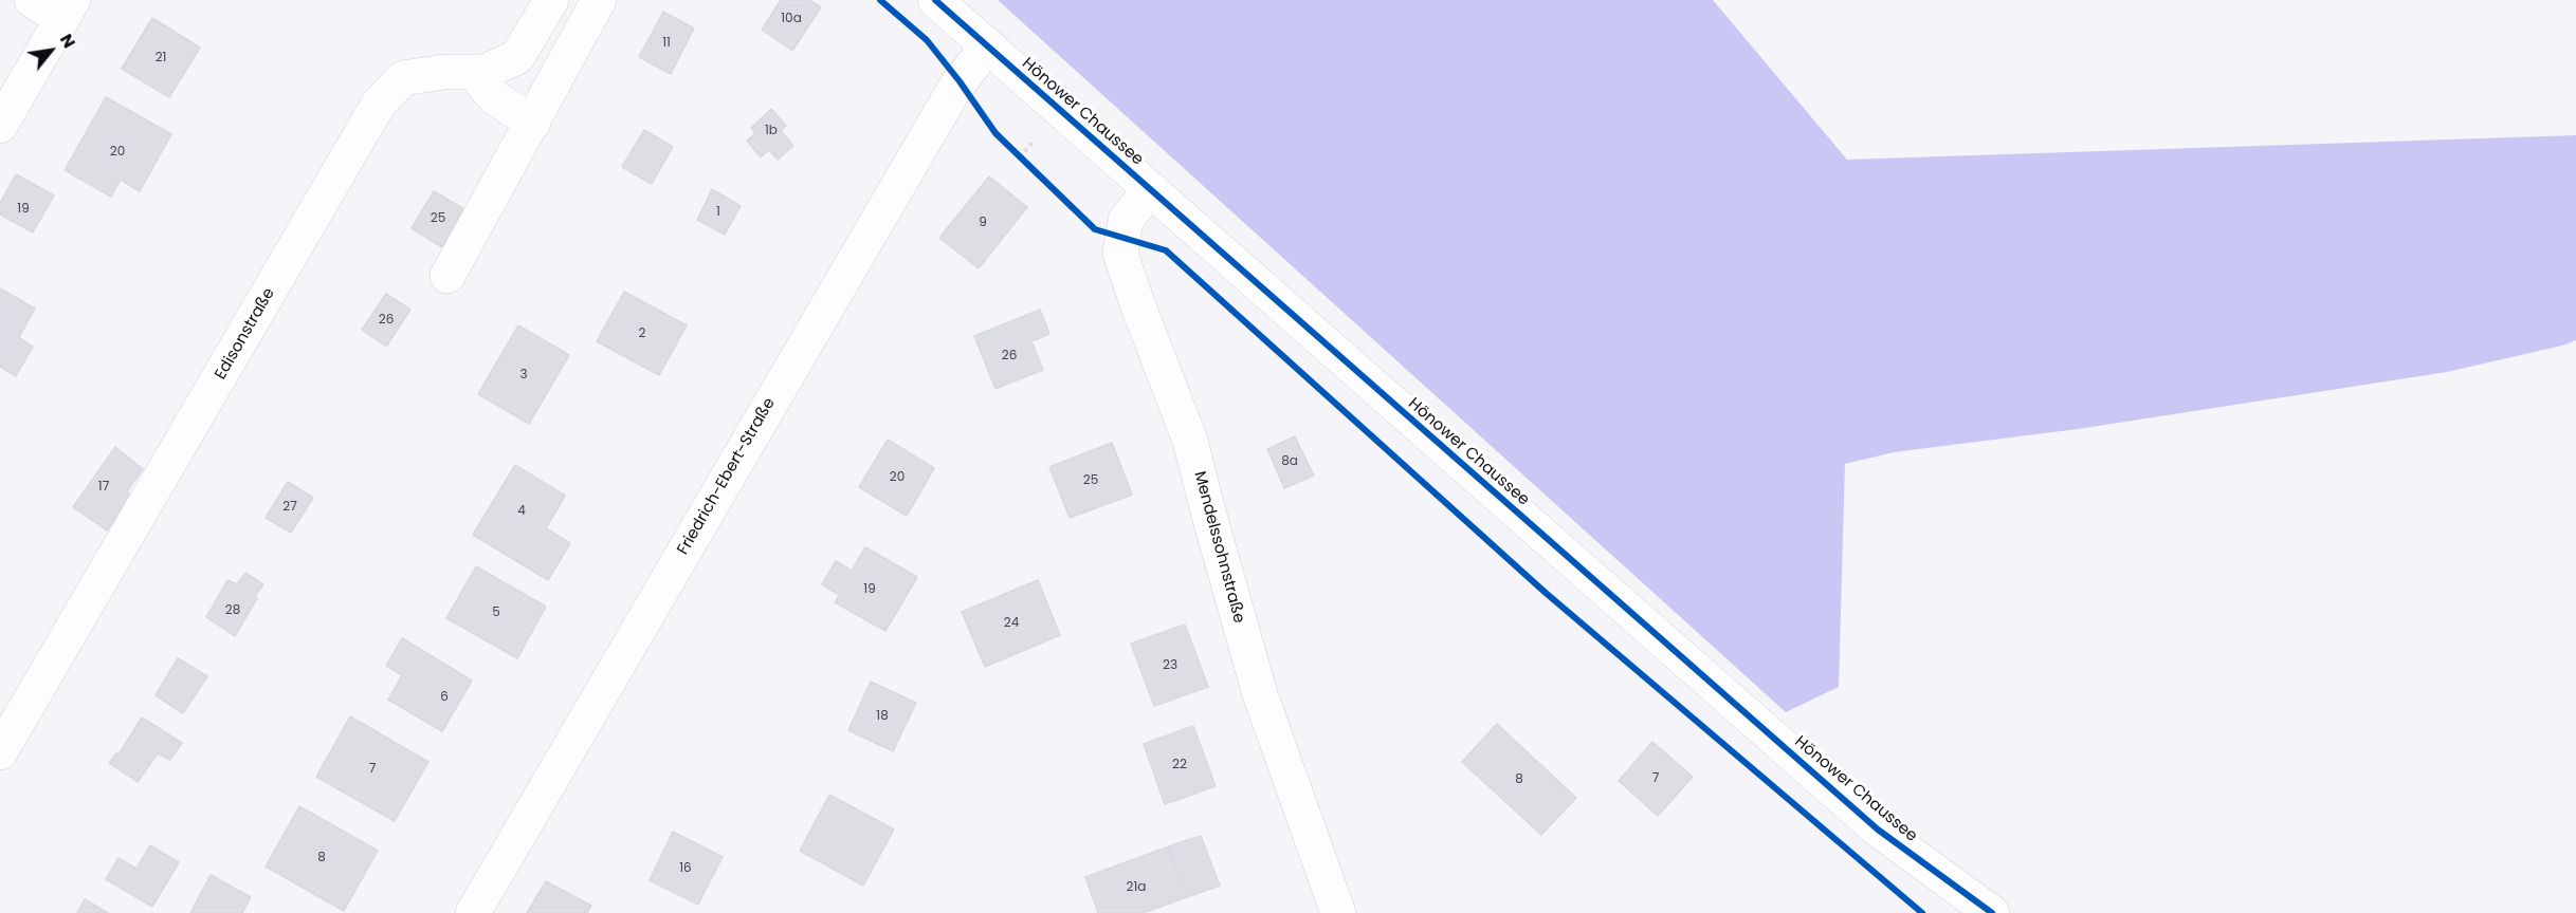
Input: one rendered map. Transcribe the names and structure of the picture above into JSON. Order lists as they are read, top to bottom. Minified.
{"streets":{"street":["Hönower Chaussee","Edisonstraße","Friedrich-Ebert-Straße","Mendelssohnstraße"]},"crossings":[["Hönower Chaussee","Friedrich-Ebert-Straße"],["Hönower Chaussee","Mendelssohnstraße"]],"house_numbers":["10a","11","21","1b","20","19","1","25","9","26","2","26","3","8a","20","25","17","27","4","19","28","5","24","23","6","18","22","7","7","8","8","16","21a"],"north":"top right"}
